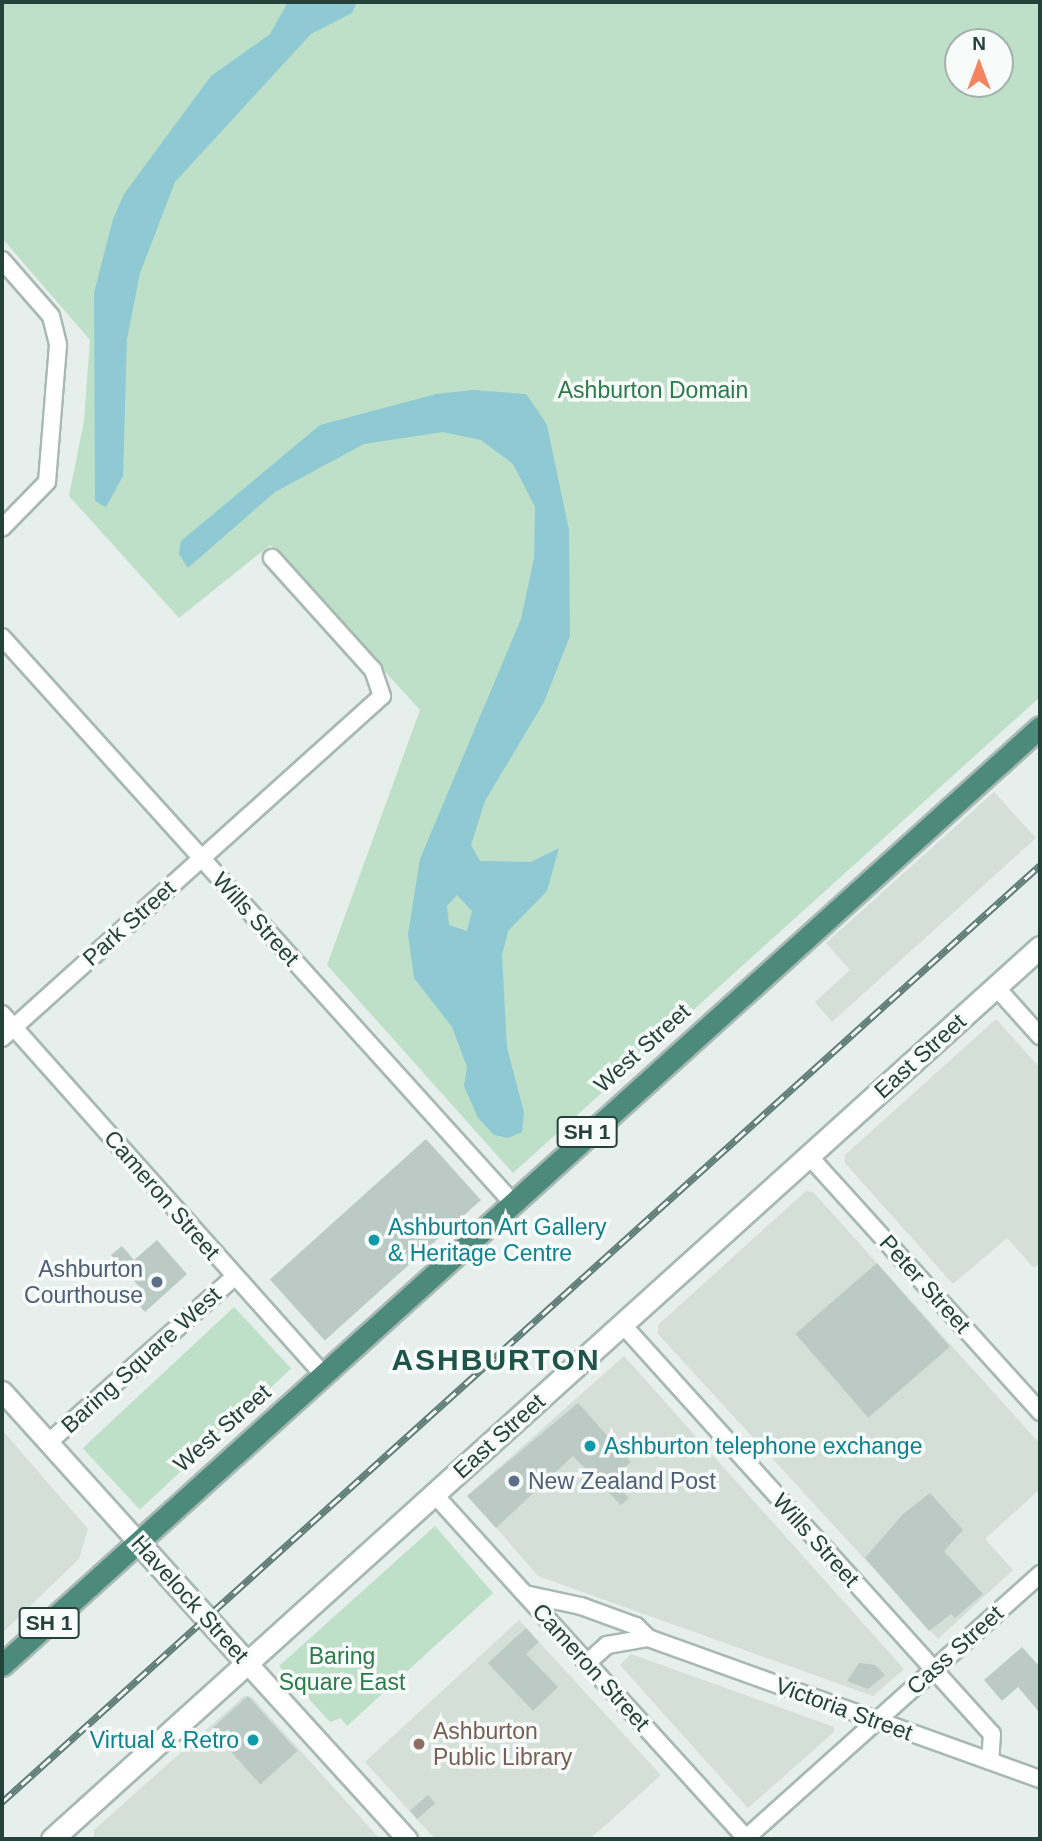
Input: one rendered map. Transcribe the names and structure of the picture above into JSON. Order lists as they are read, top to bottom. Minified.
{"streets":{"highway":["West Street","SH 1"],"main road":["East Street","Havelock Street"],"street":["Wills Street","Park Street","Cameron Street","Peter Street","Baring Square West","Cass Street","Victoria Street"]},"crossings":[["Wills Street","Park Street"],["Wills Street","West Street"],["Wills Street","East Street"],["Wills Street","Cass Street"],["Wills Street","Victoria Street"],["Park Street","Cameron Street"],["West Street","Cameron Street"],["West Street","Havelock Street"],["East Street","Cameron Street"],["East Street","Peter Street"],["East Street","Havelock Street"],["Cameron Street","Baring Square West"],["Cameron Street","Cass Street"],["Cameron Street","Victoria Street"],["Baring Square West","Havelock Street"],["Cass Street","Victoria Street"]],"districts":["ASHBURTON"],"parks":["Ashburton Domain","Baring Square East"],"places":["Ashburton Art Gallery & Heritage Centre","Ashburton Courthouse","Ashburton telephone exchange","New Zealand Post","Virtual & Retro","Ashburton Public Library"],"north":"top"}
